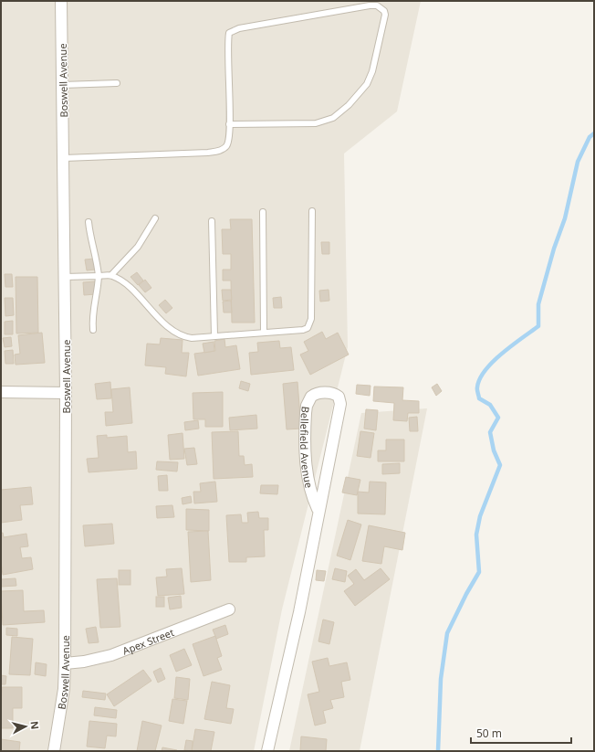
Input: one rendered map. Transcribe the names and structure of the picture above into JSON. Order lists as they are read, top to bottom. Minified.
{"streets":{"street":["Boswell Avenue","Bellefield Avenue","Apex Street"]},"crossings":[["Boswell Avenue","Apex Street"]],"scale_bar":"50 m","north":"right"}
